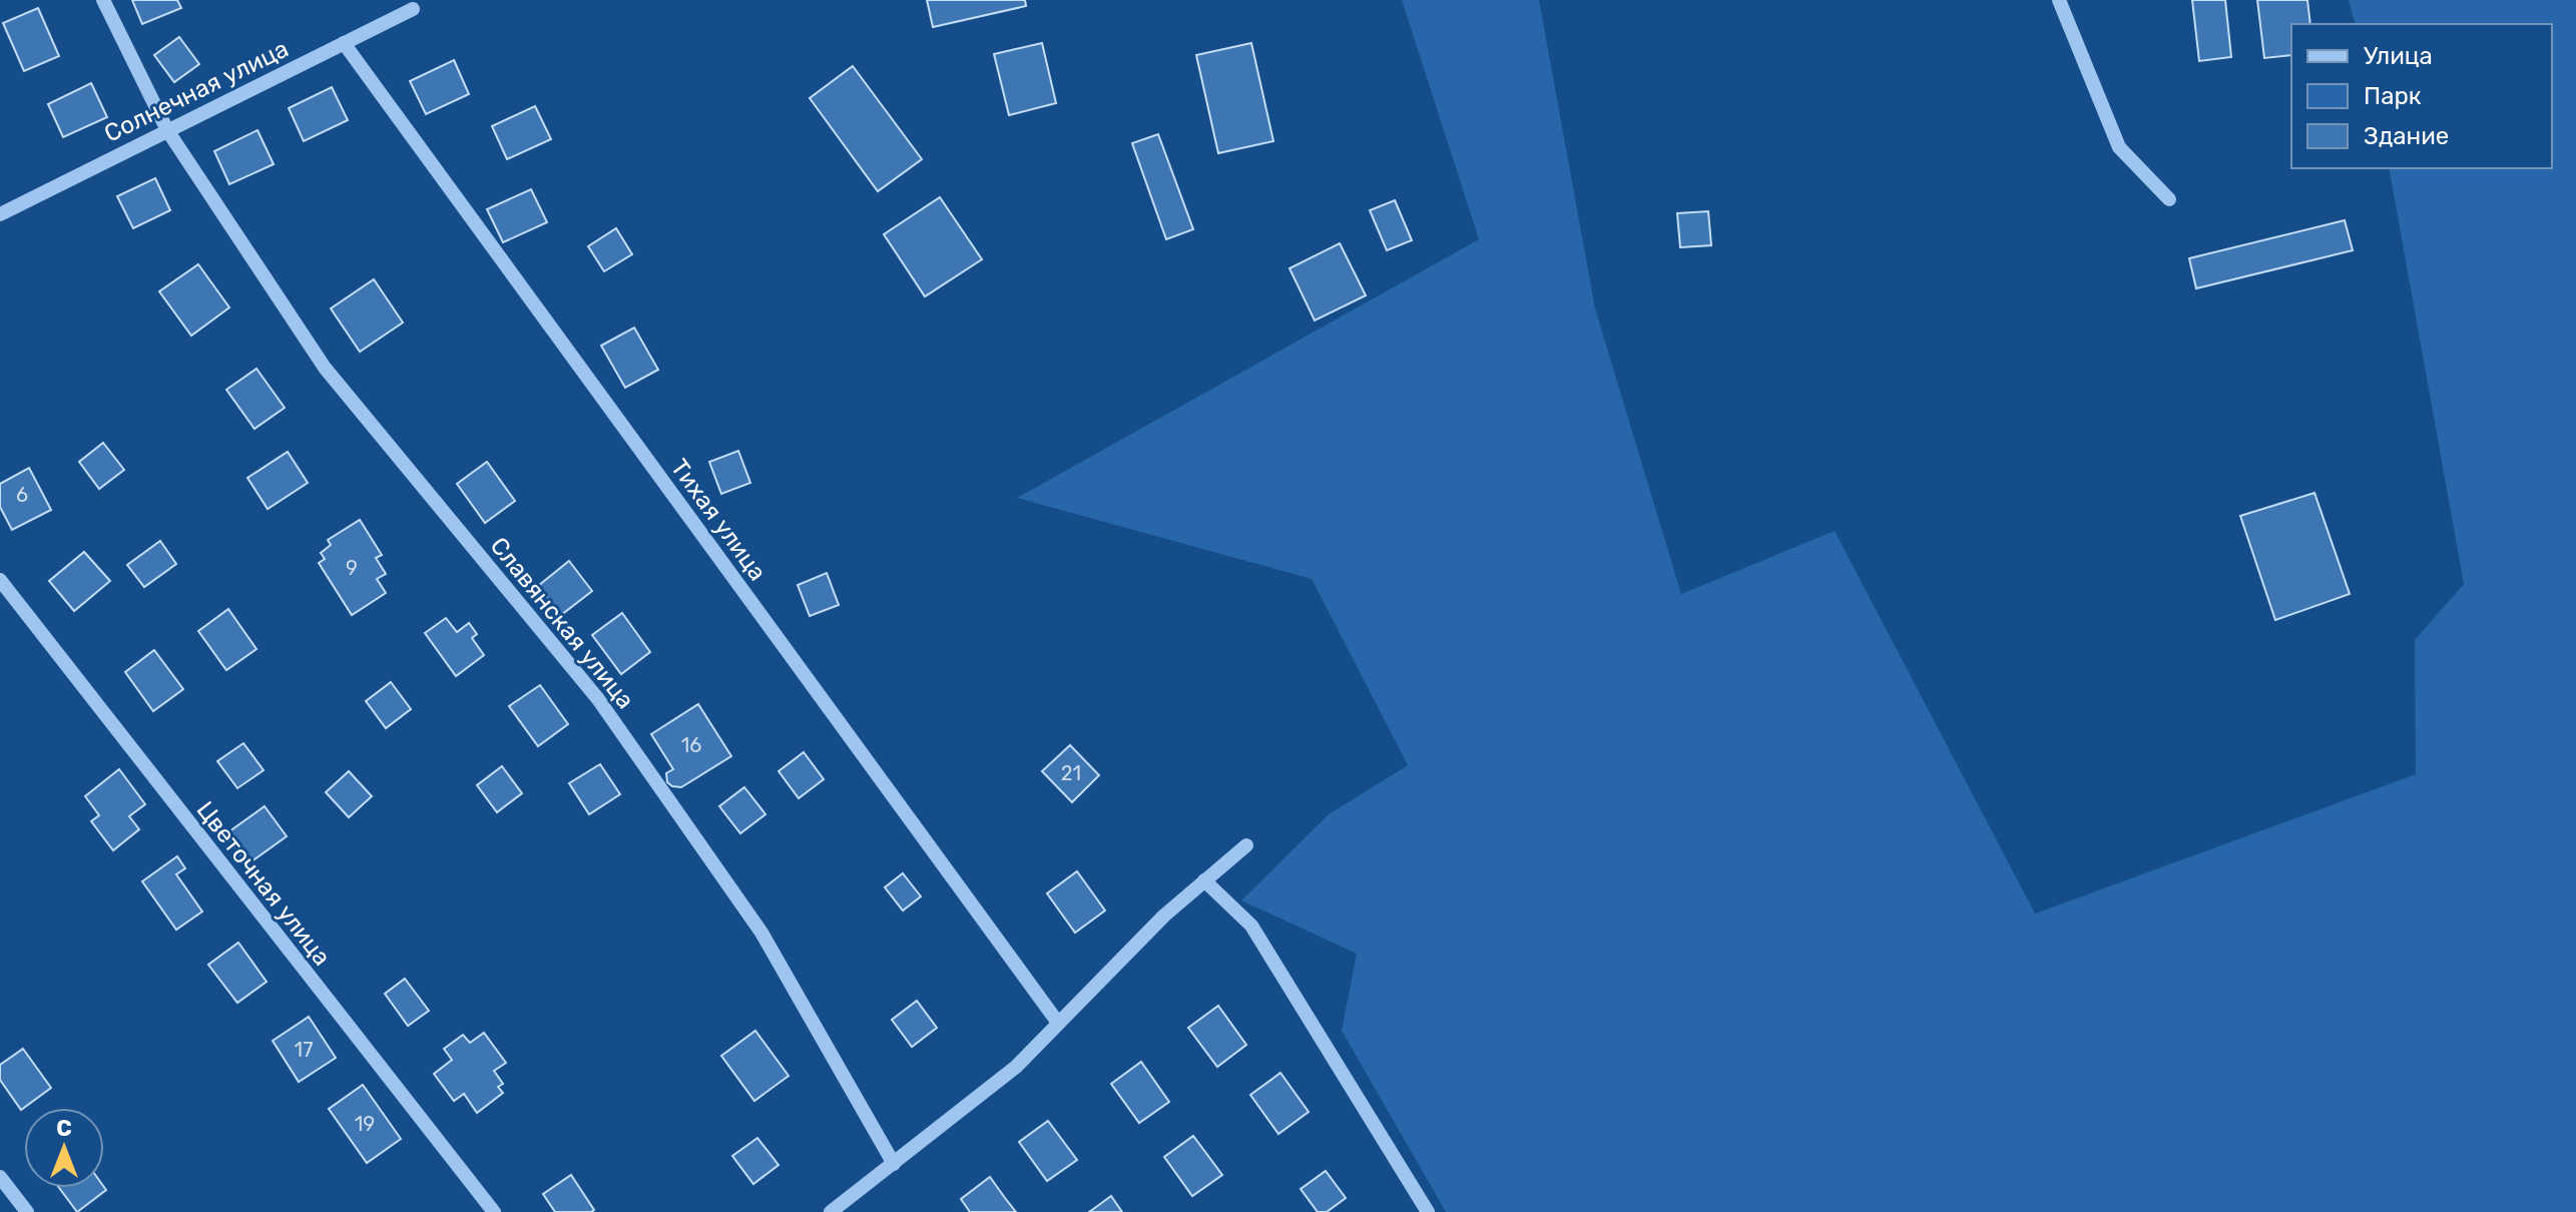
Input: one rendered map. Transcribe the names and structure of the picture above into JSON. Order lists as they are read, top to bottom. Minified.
{"streets":{"street":["Солнечная улица","Тихая улица","Славянская улица","Цветочная улица"]},"crossings":[["Солнечная улица","Тихая улица"],["Солнечная улица","Славянская улица"]],"house_numbers":["6","9","16","21","17","19"],"legend":["Улица","Парк","Здание"],"north":"top"}
